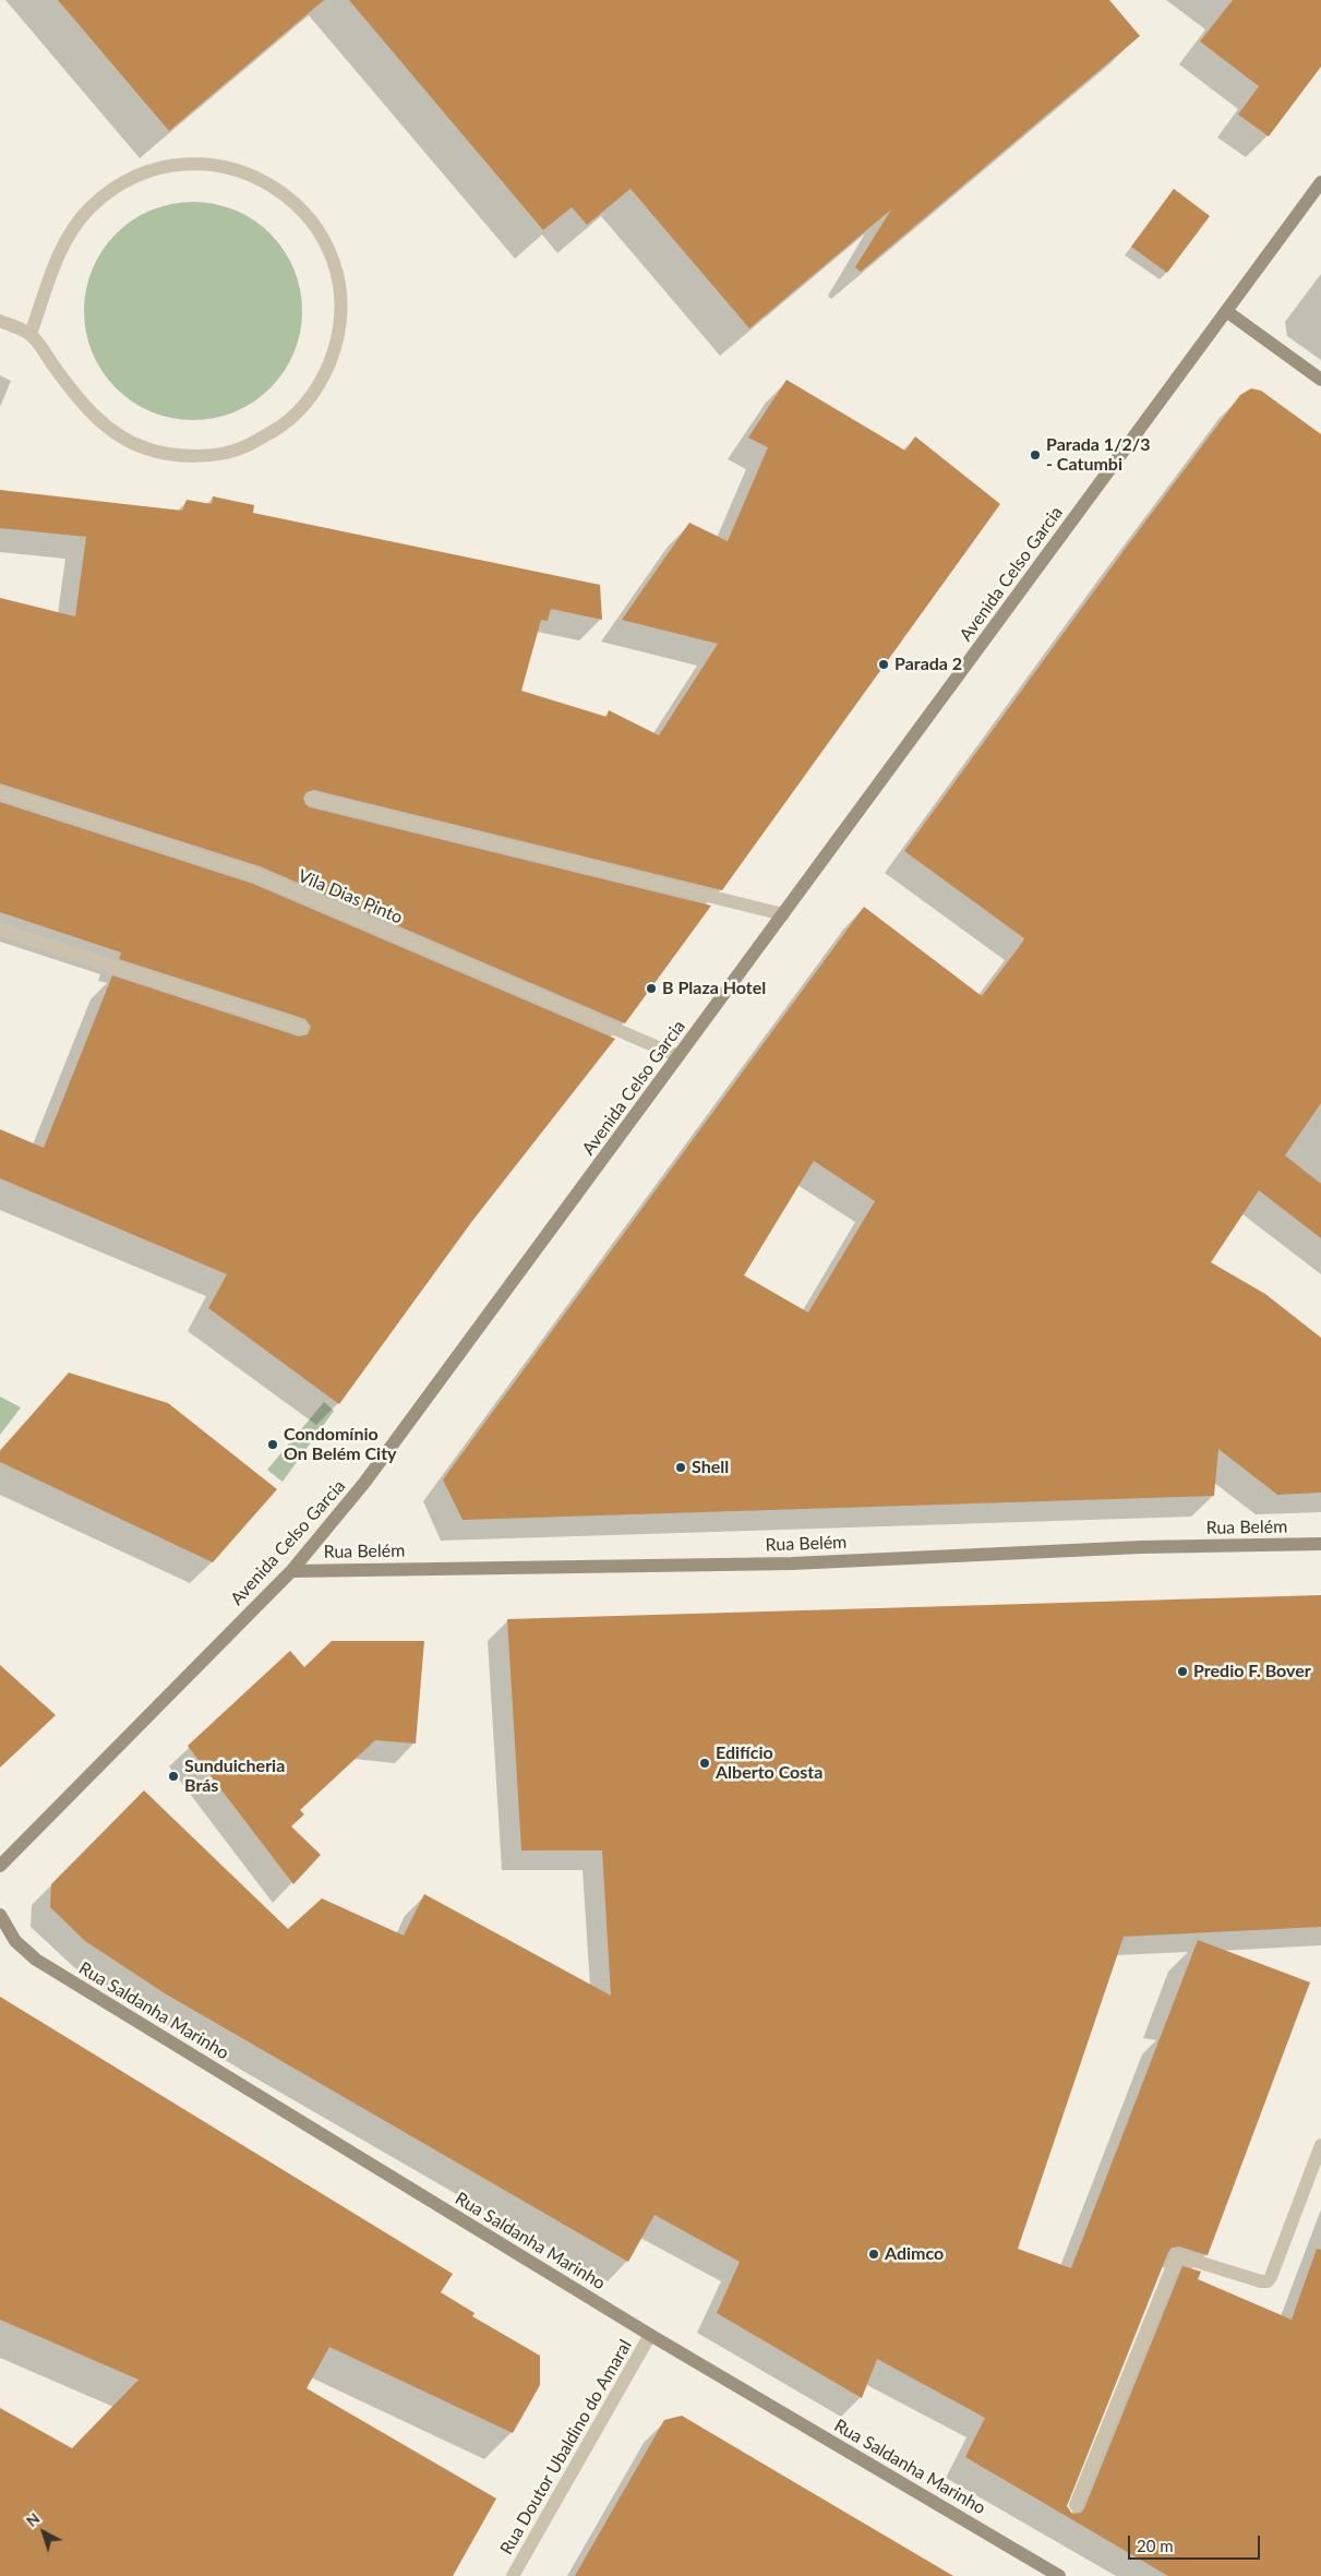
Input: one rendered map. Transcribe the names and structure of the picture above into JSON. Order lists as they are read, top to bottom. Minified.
{"streets":{"main road":["Avenida Celso Garcia","Rua Belém","Rua Saldanha Marinho"],"street":["Vila Dias Pinto","Rua Doutor Ubaldino do Amaral"]},"crossings":[["Avenida Celso Garcia","Vila Dias Pinto"],["Avenida Celso Garcia","Rua Belém"],["Rua Saldanha Marinho","Rua Doutor Ubaldino do Amaral"]],"places":["Parada 1/2/3 - Catumbi","Parada 2","B Plaza Hotel","Condomínio On Belém City","Shell","Predio F. Bover","Edifício Alberto Costa","Sunduicheria Brás","Adimco"],"scale_bar":"20 m","north":"top left"}
